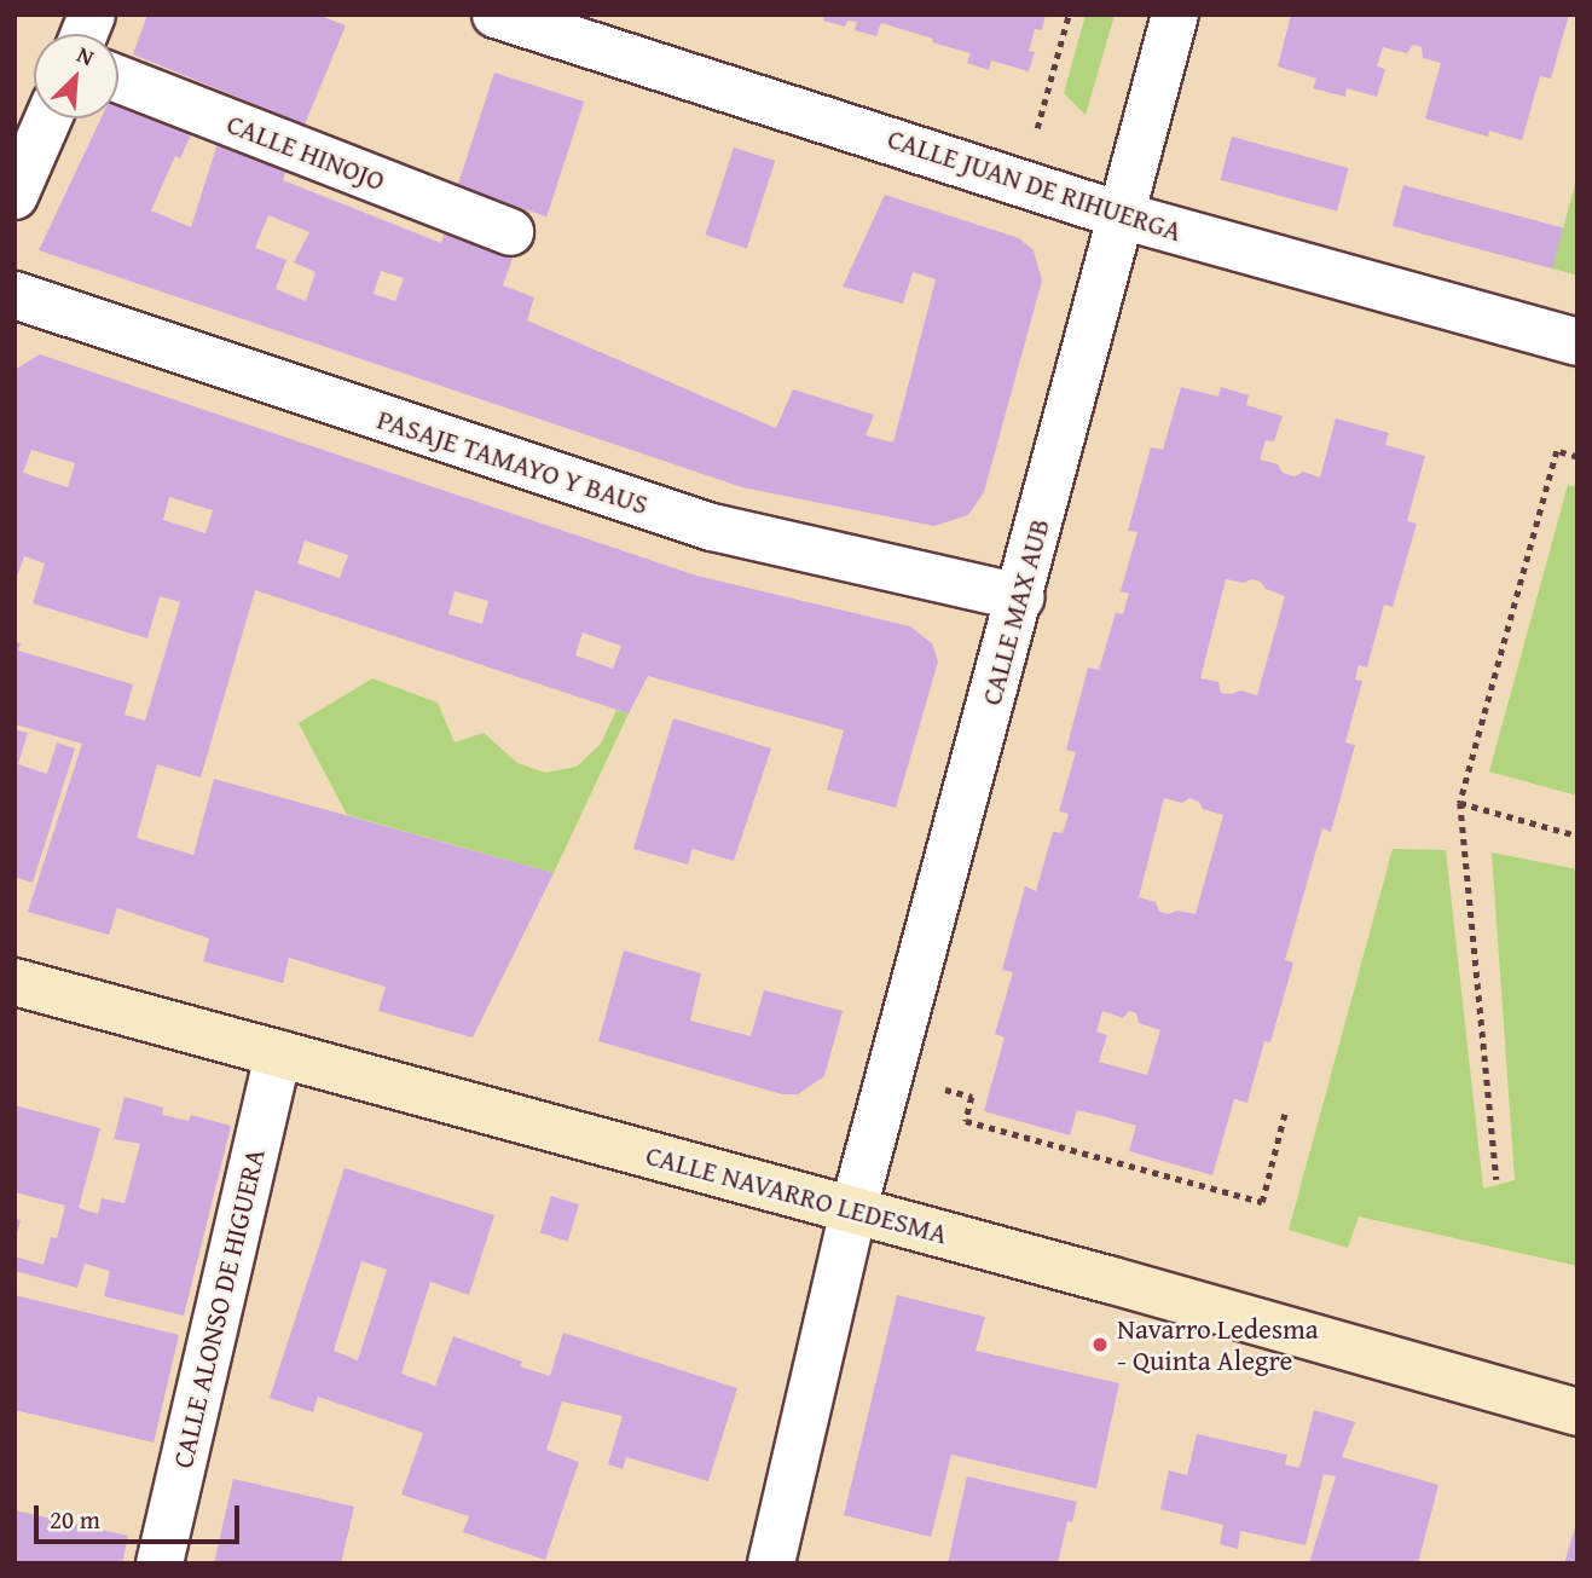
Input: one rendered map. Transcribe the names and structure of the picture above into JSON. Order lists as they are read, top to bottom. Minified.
{"streets":{"main road":["CALLE NAVARRO LEDESMA"],"street":["CALLE HINOJO","CALLE JUAN DE RIHUERGA","PASAJE TAMAYO Y BAUS","CALLE MAX AUB","CALLE ALONSO DE HIGUERA"]},"crossings":[["CALLE JUAN DE RIHUERGA","CALLE MAX AUB"],["PASAJE TAMAYO Y BAUS","CALLE MAX AUB"],["CALLE MAX AUB","CALLE NAVARRO LEDESMA"],["CALLE NAVARRO LEDESMA","CALLE ALONSO DE HIGUERA"]],"places":["Navarro Ledesma - Quinta Alegre"],"scale_bar":"20 m","north":"top right"}
